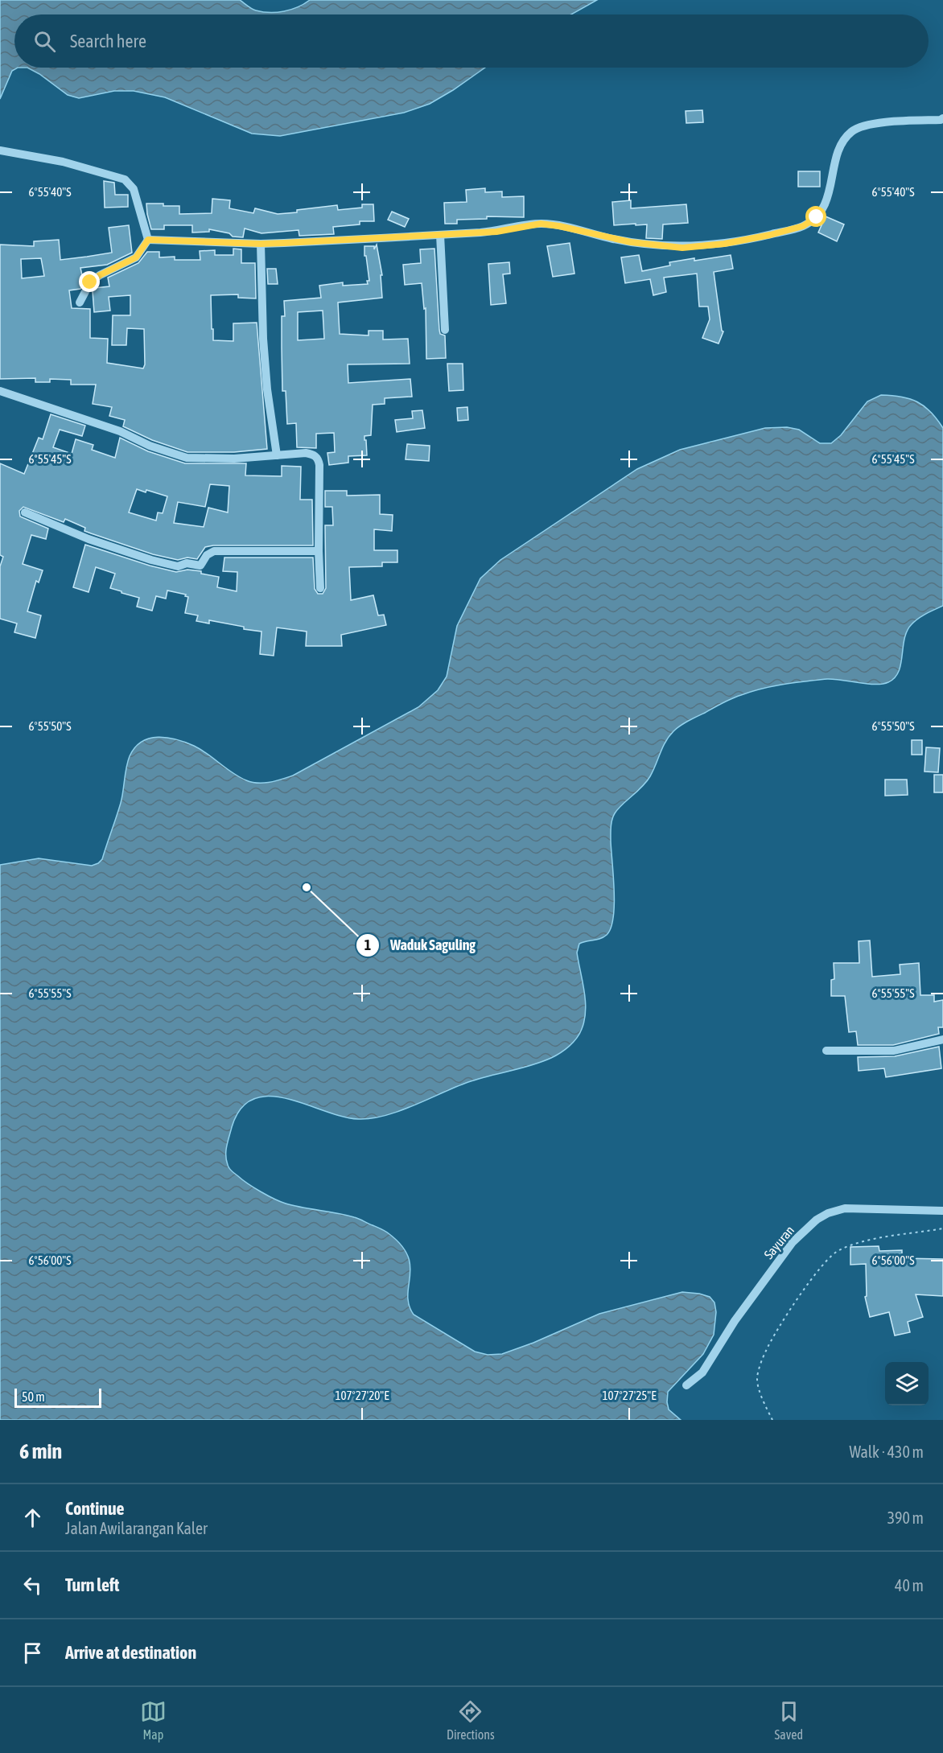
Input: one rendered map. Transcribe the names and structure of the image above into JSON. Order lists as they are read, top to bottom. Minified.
{"streets":{"street":["Sayuran"]},"places":["Waduk Saguling"],"scale_bar":"50 m","page":{"search":"Search here","scale":"50 m","heading":["6 min","Walk · 430 m"],"list":[["Continue","Jalan Awilarangan Kaler","390 m"],["Turn left","40 m"],"Arrive at destination"],"nav":["Map","Directions","Saved"]},"coordinates":["6°55'40\"S","6°55'45\"S","6°55'50\"S","6°55'55\"S","6°56'00\"S","107°27'20\"E","107°27'25\"E"]}
